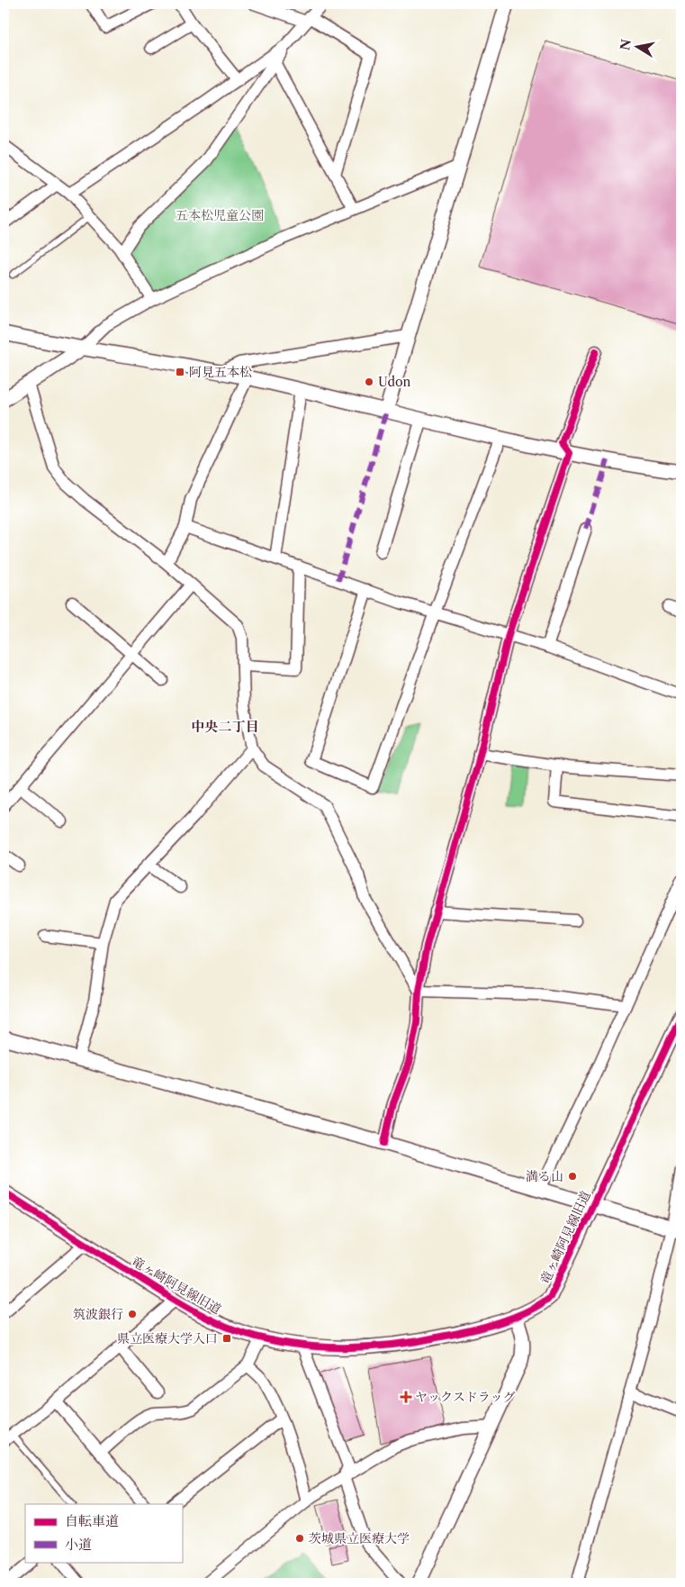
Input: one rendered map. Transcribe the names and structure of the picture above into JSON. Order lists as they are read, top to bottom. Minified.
{"streets":{"street":["竜ヶ崎阿見線旧道"]},"districts":["中央二丁目"],"parks":["五本松児童公園"],"places":{"transit":["阿見五本松","県立医療大学入口"],"other":["Udon","満る山","筑波銀行","茨城県立医療大学"],"health":["ヤックスドラッグ"]},"legend":["自転車道","小道"],"north":"left"}
